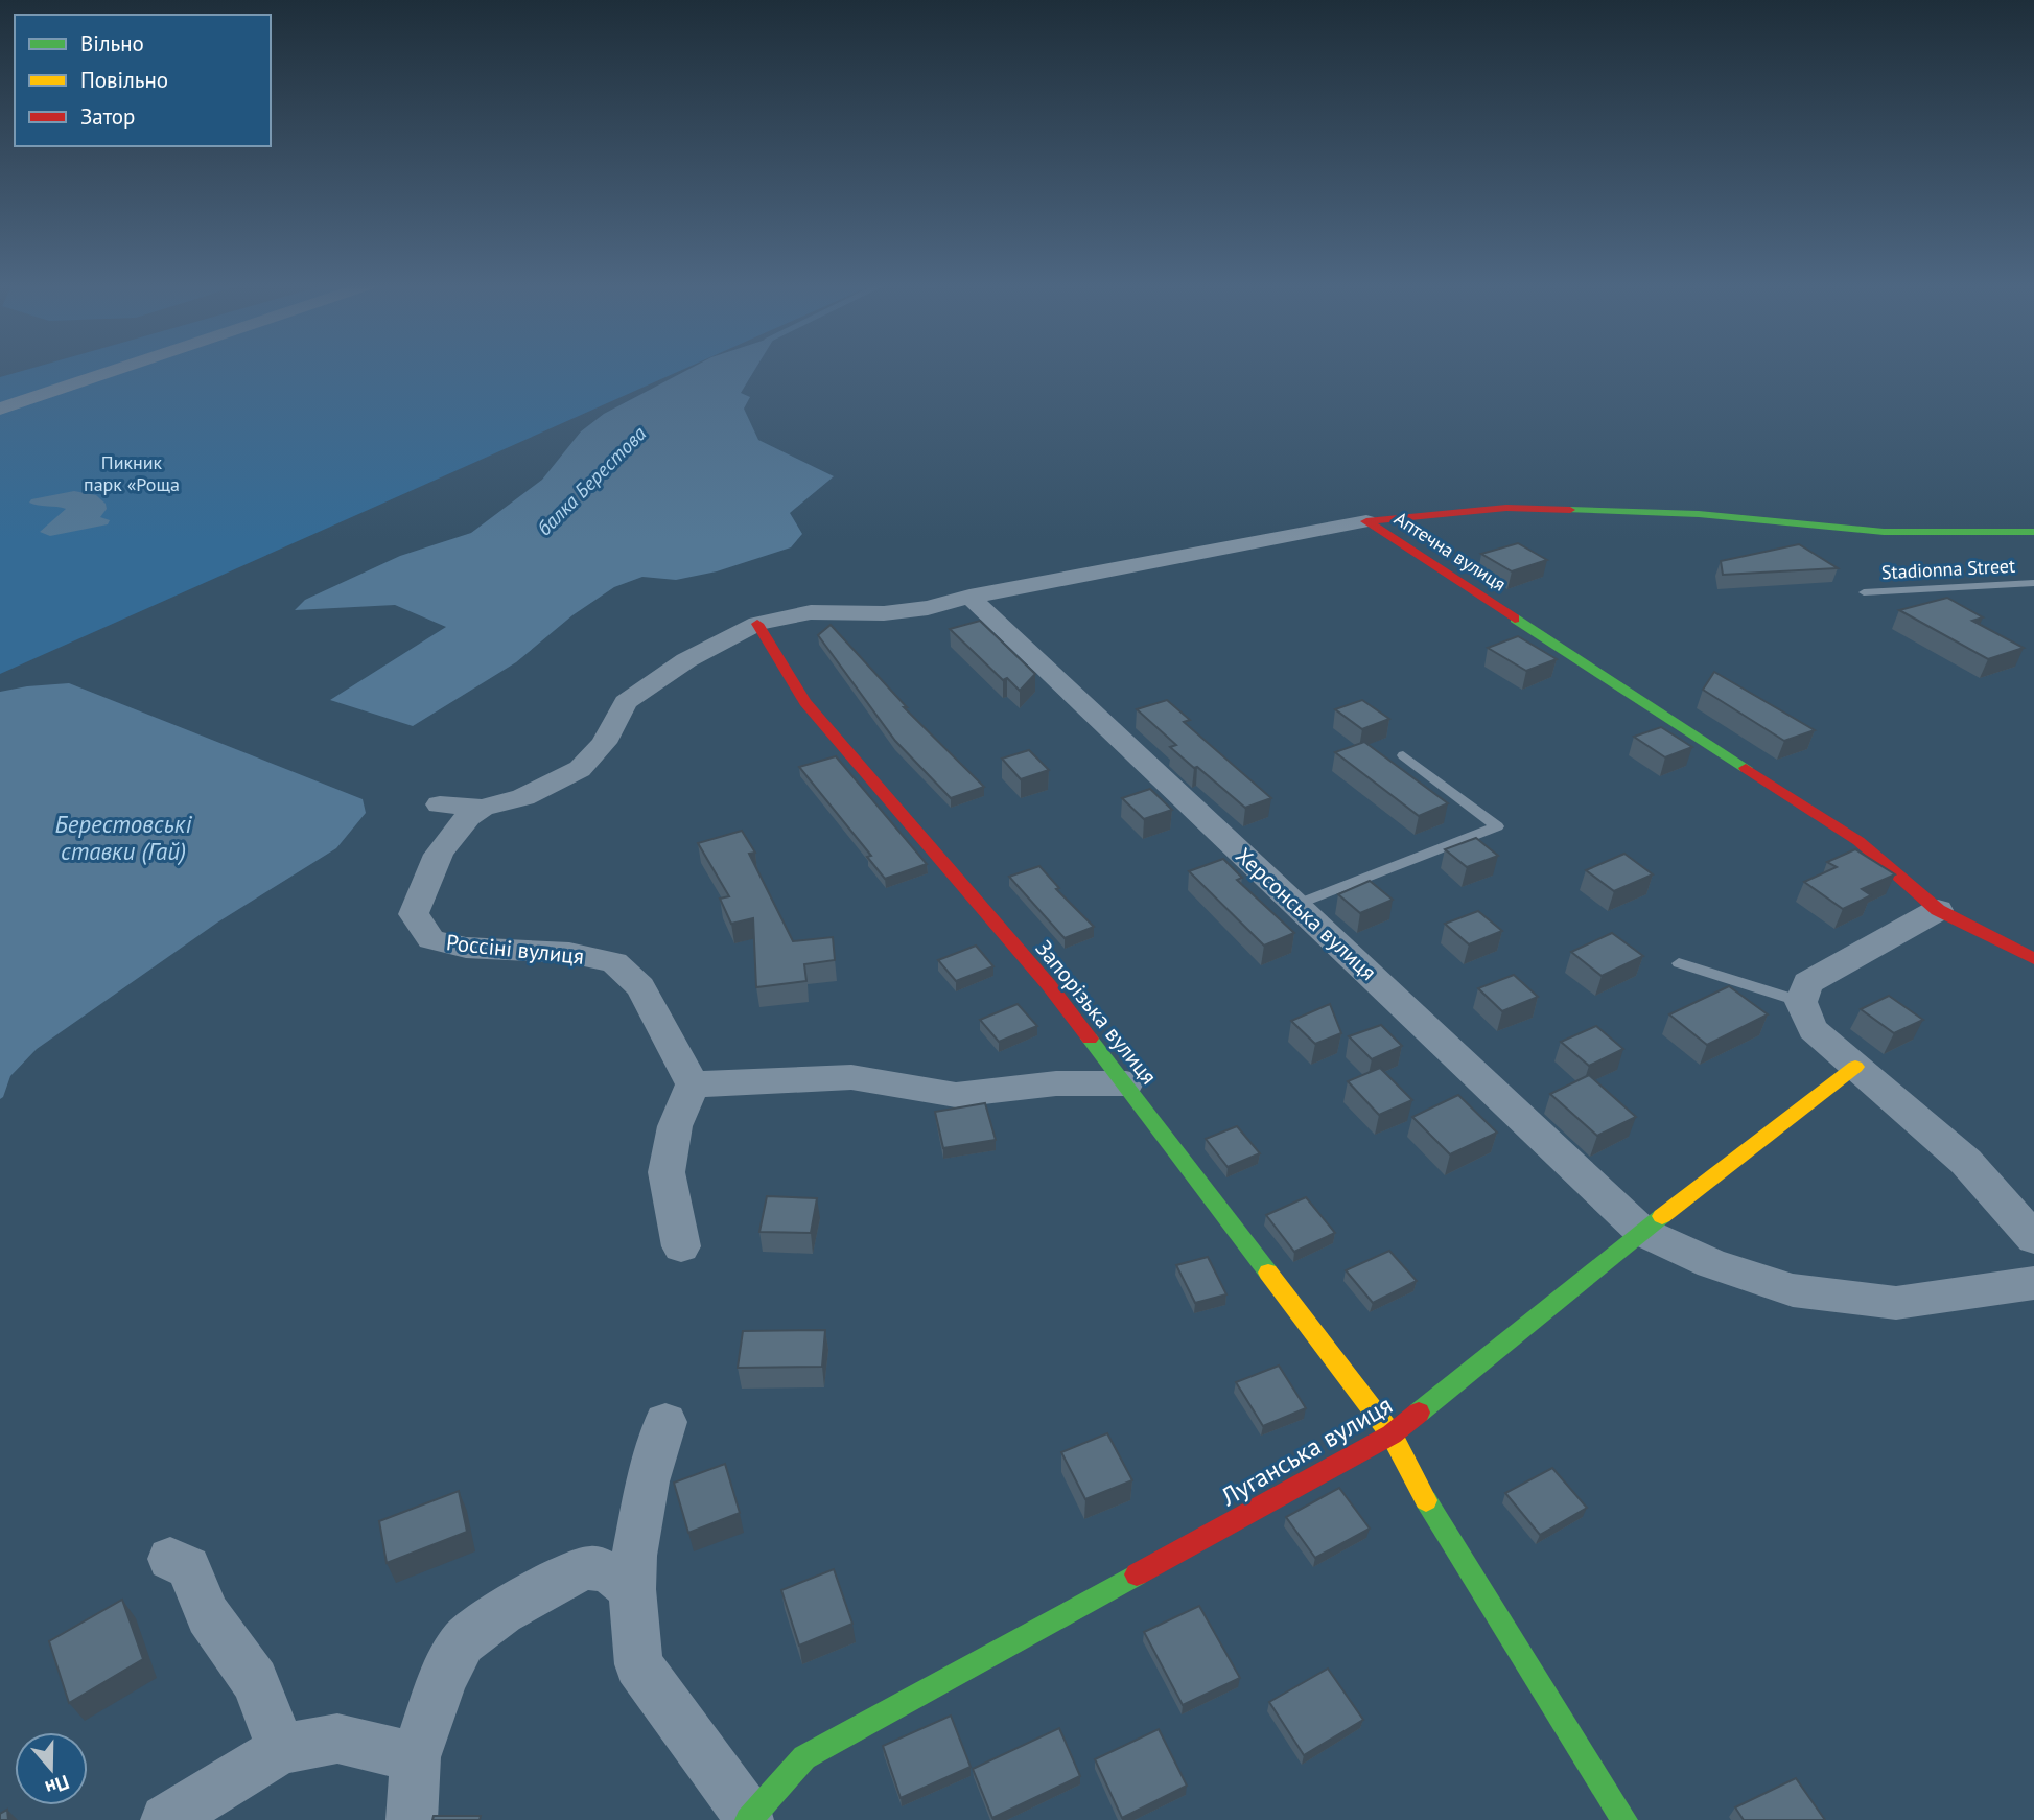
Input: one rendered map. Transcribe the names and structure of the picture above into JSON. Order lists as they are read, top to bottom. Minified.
{"streets":{"street":["Аптечна вулиця","Херсонська вулиця","Россіні вулиця","Запорізька вулиця","Луганська вулиця"],"lane":["Stadionna Street"]},"crossings":[["Херсонська вулиця","Луганська вулиця"],["Запорізька вулиця","Луганська вулиця"]],"water":["балка Берестова","Берестовські ставки (Гай)"],"parks":["Пикник парк «Роща"],"legend":["Вільно","Повільно","Затор"],"north":"bottom"}
